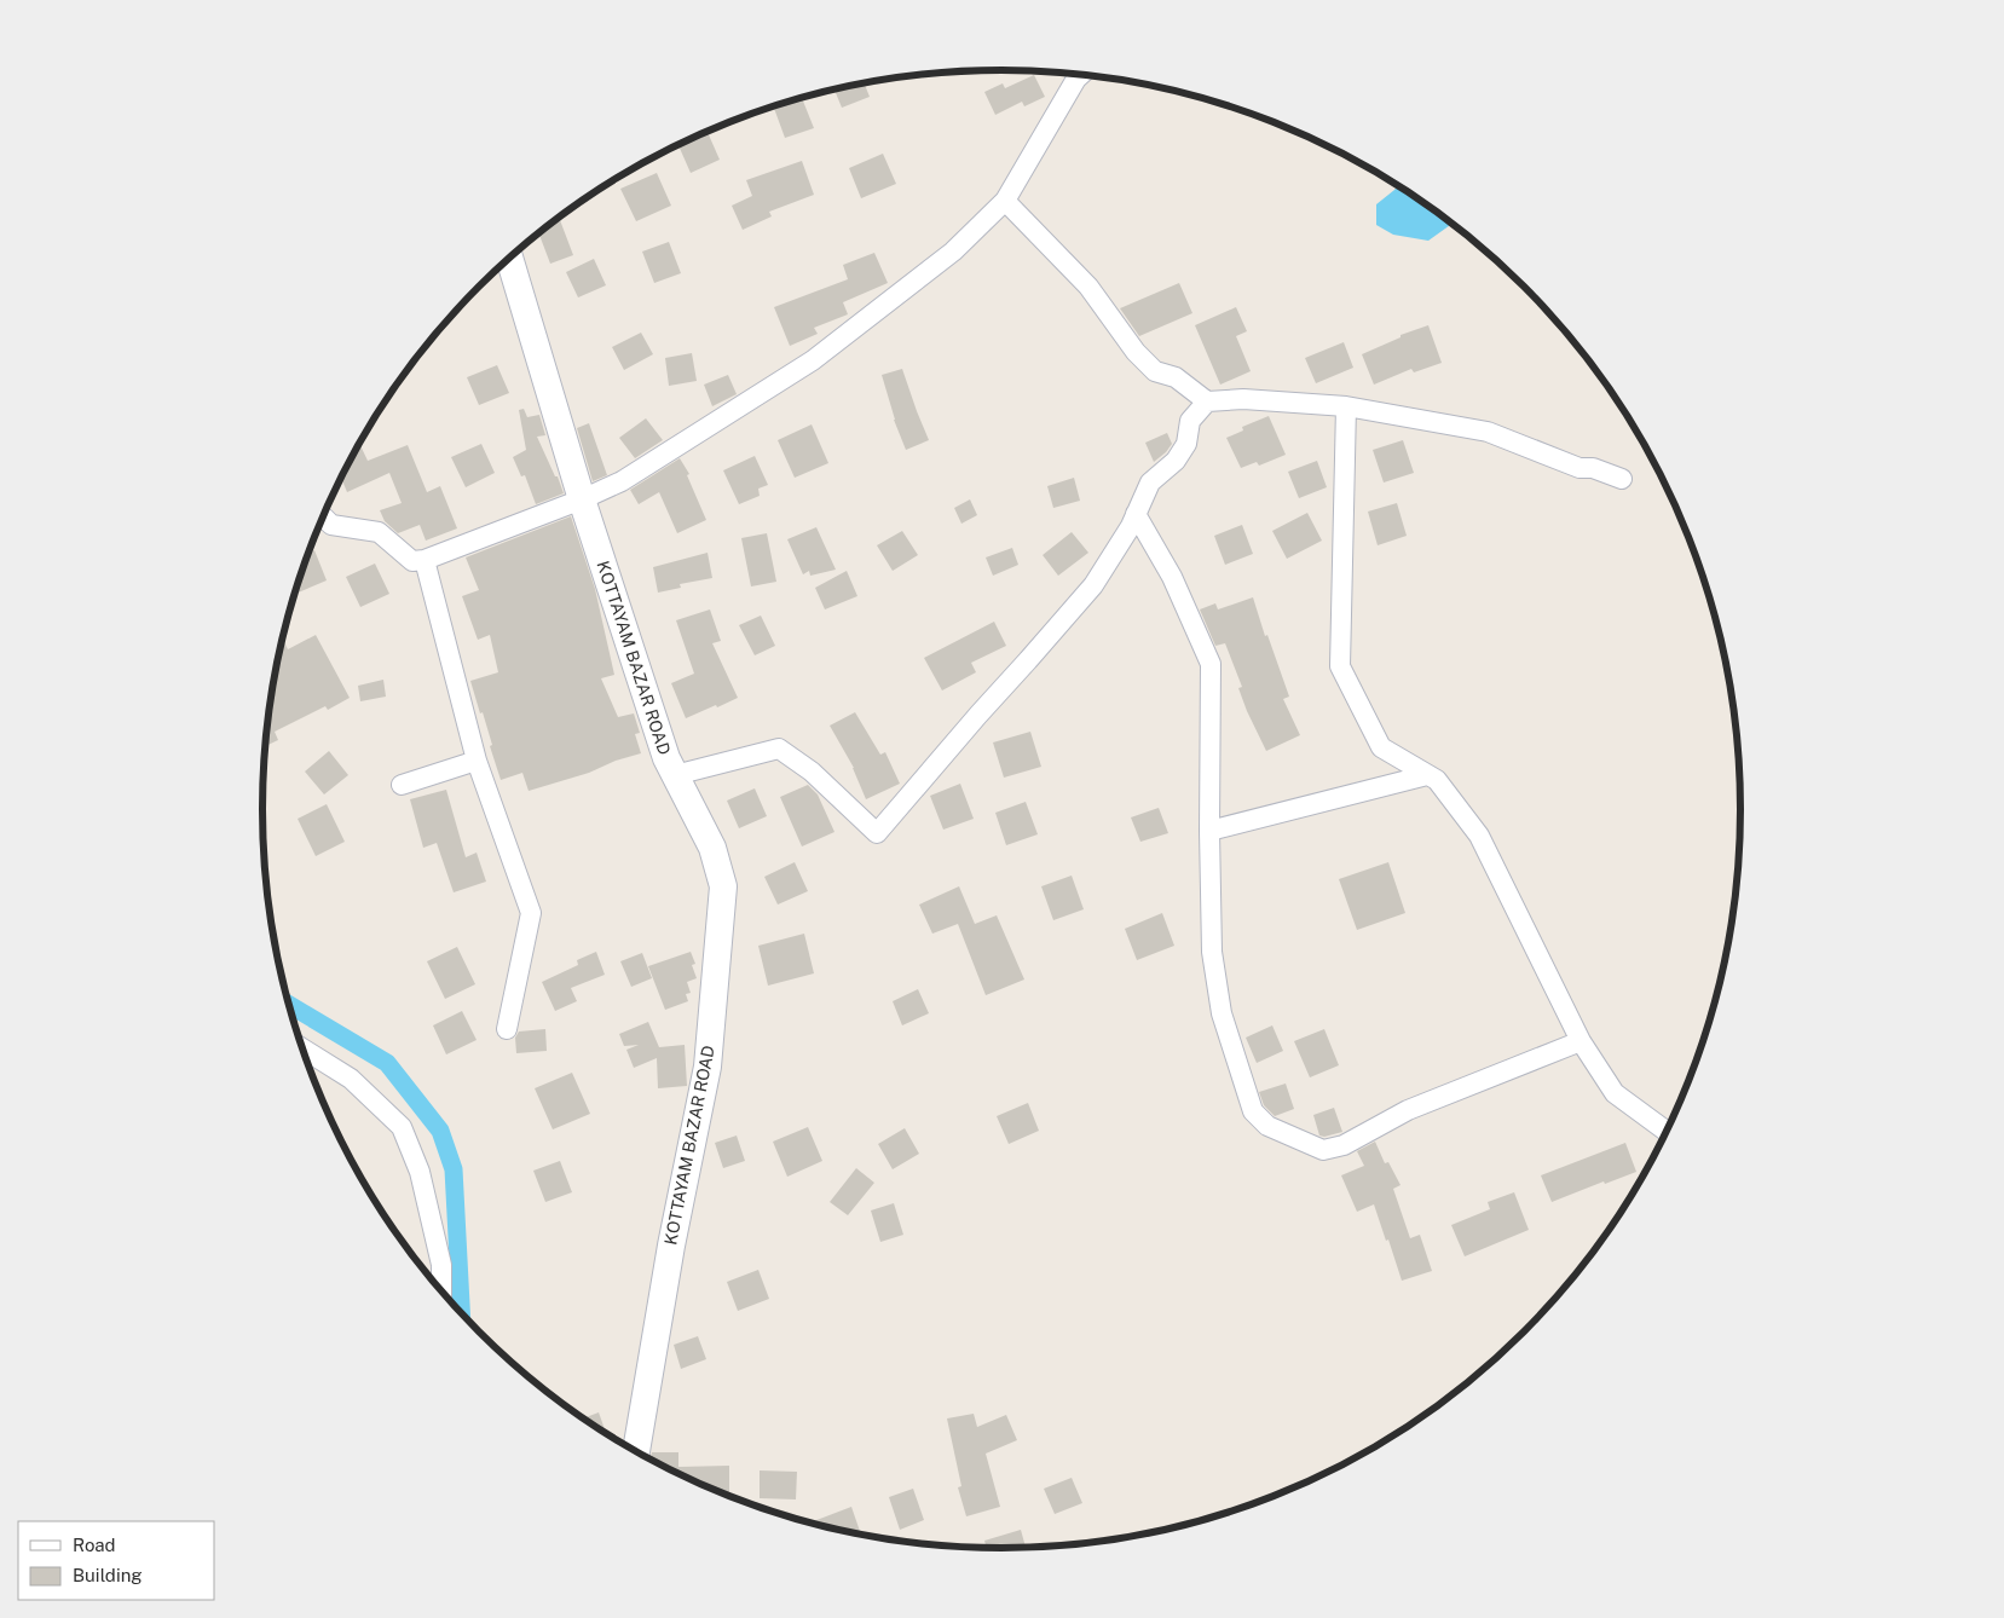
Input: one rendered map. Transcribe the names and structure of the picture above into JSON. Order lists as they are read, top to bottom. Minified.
{"streets":{"main road":["KOTTAYAM BAZAR ROAD"]},"legend":["Road","Building"]}
